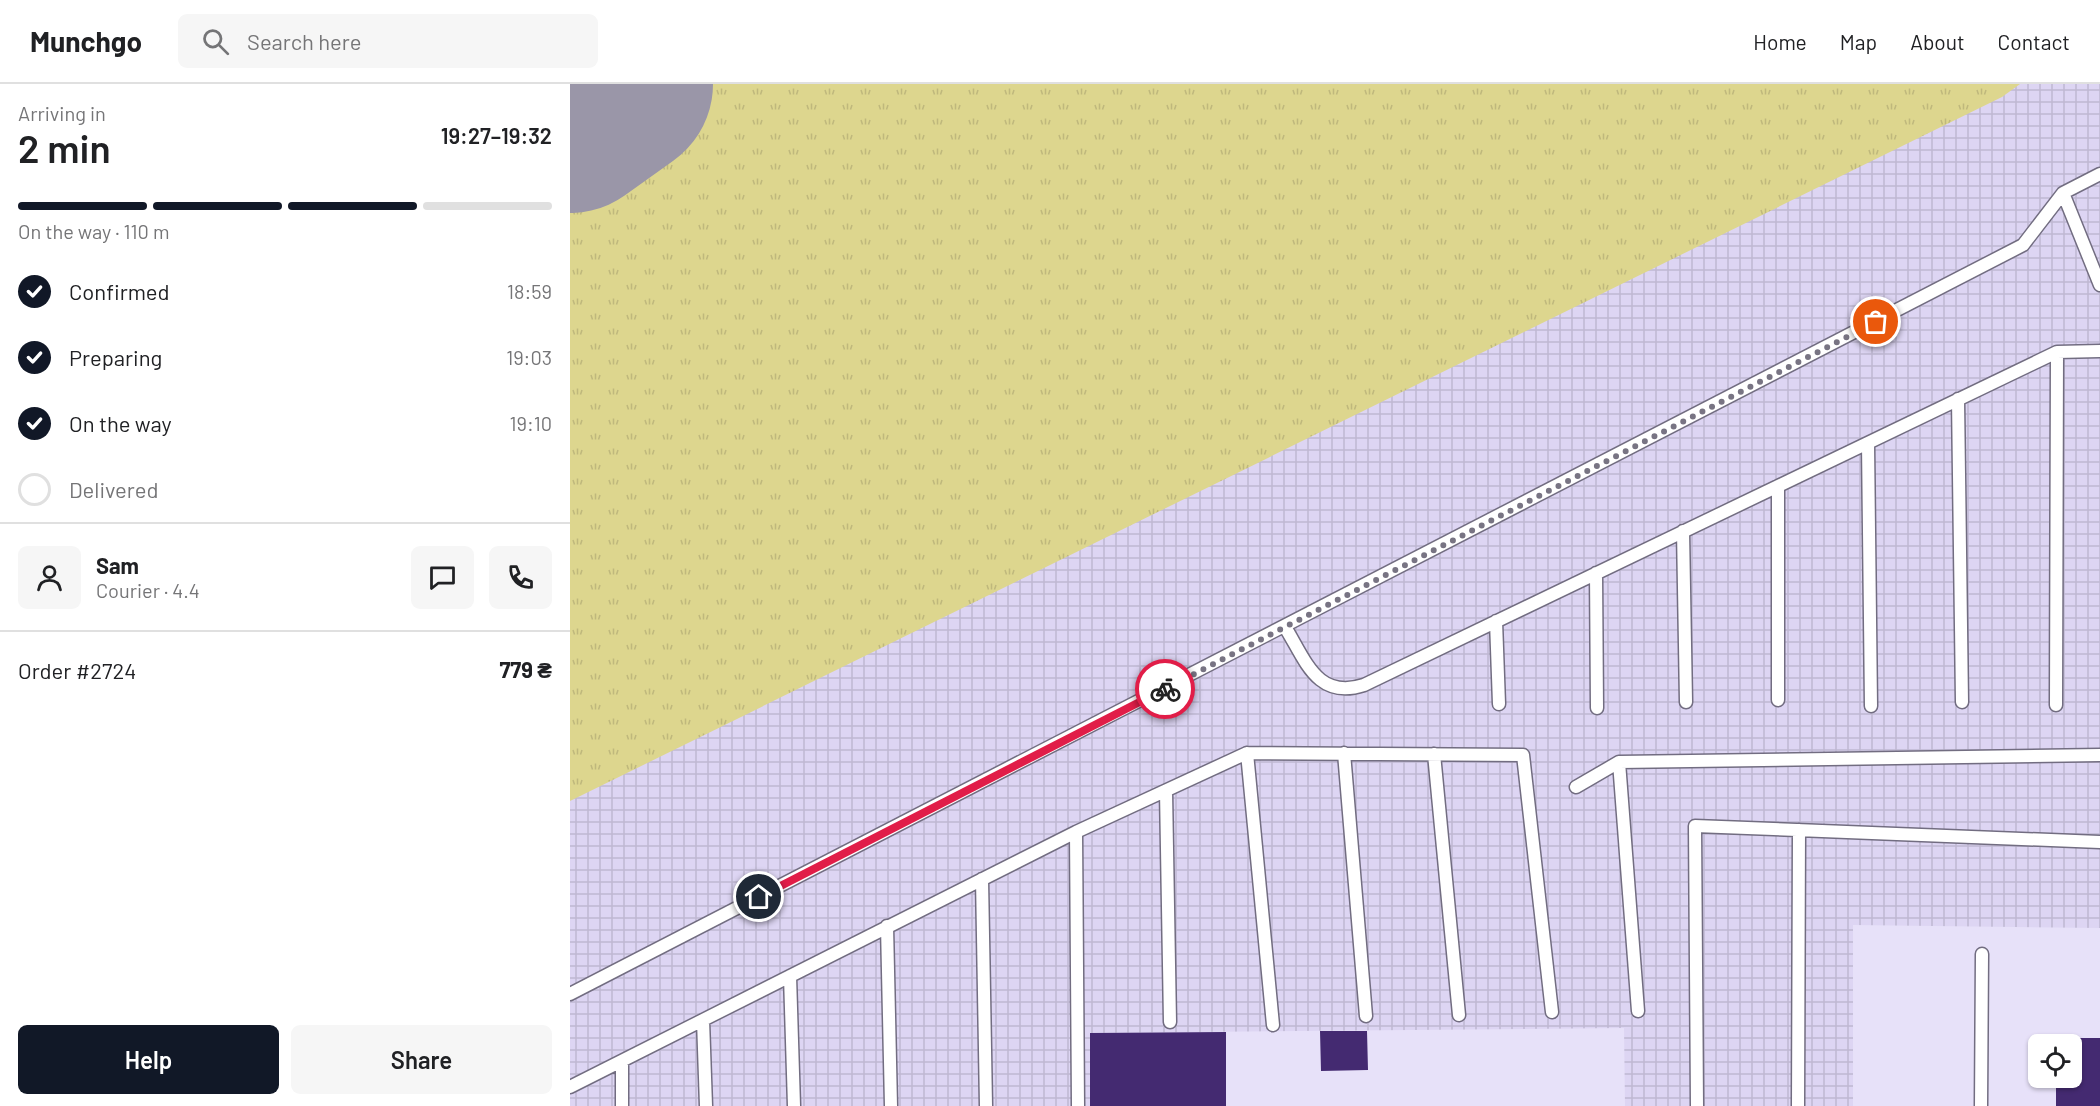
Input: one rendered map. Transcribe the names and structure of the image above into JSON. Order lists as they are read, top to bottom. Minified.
{"page":{"header":"Munchgo","search":"Search here","nav":["Home","Map","About","Contact"],"heading":["2 min","Arriving in","19:27–19:32"],"panel":["Sam","Courier · 4.4","Order #2724","779 ₴"],"bar":"On the way · 110 m","list":[["Confirmed","18:59"],["Preparing","19:03"],["On the way","19:10"],"Delivered"],"buttons":["Help","Share"]}}
